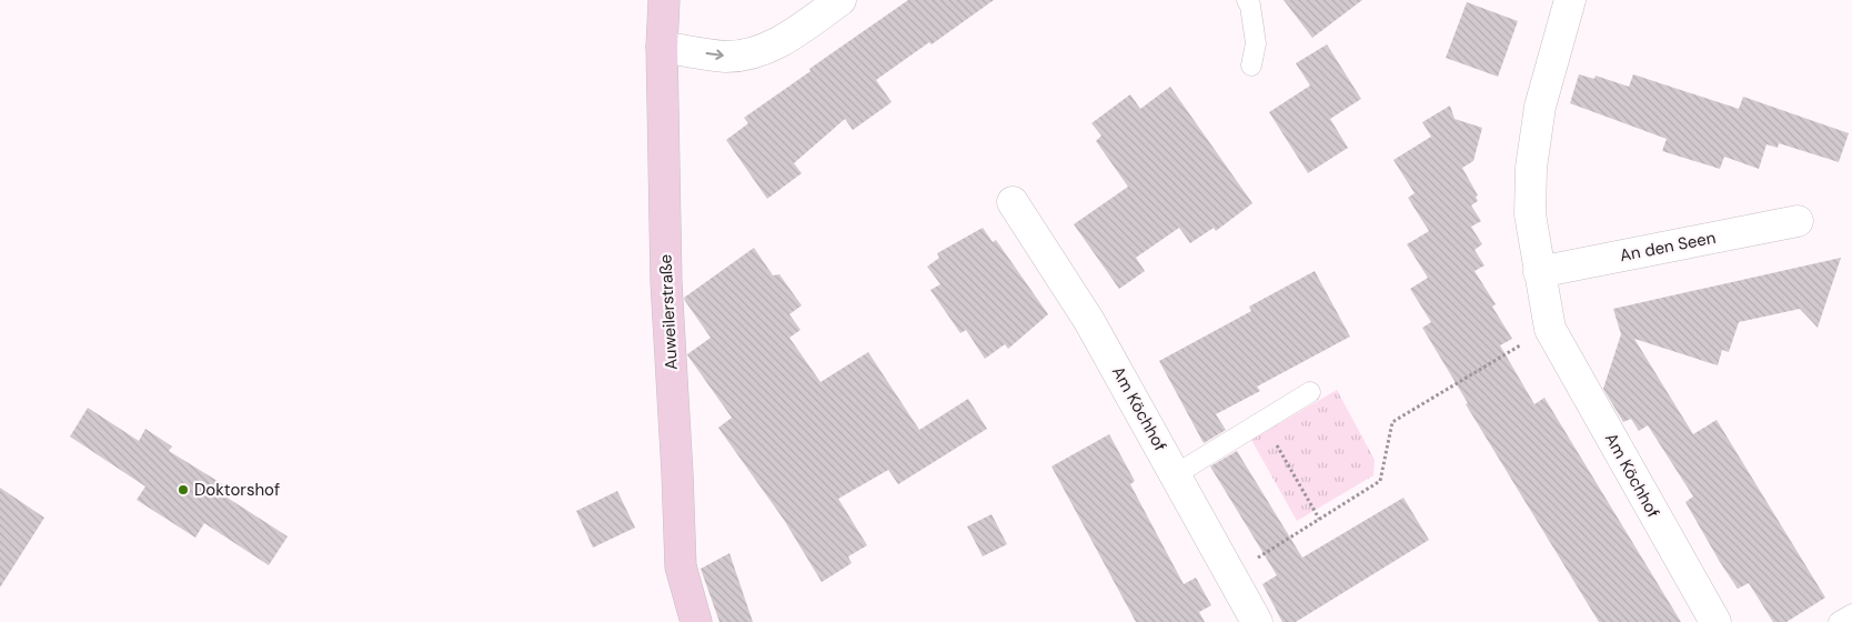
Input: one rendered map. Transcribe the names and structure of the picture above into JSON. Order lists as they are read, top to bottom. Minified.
{"streets":{"street":["An den Seen","Auweilerstraße","Am Köchhof"]},"crossings":[["An den Seen","Am Köchhof"]],"places":["Doktorshof"]}
